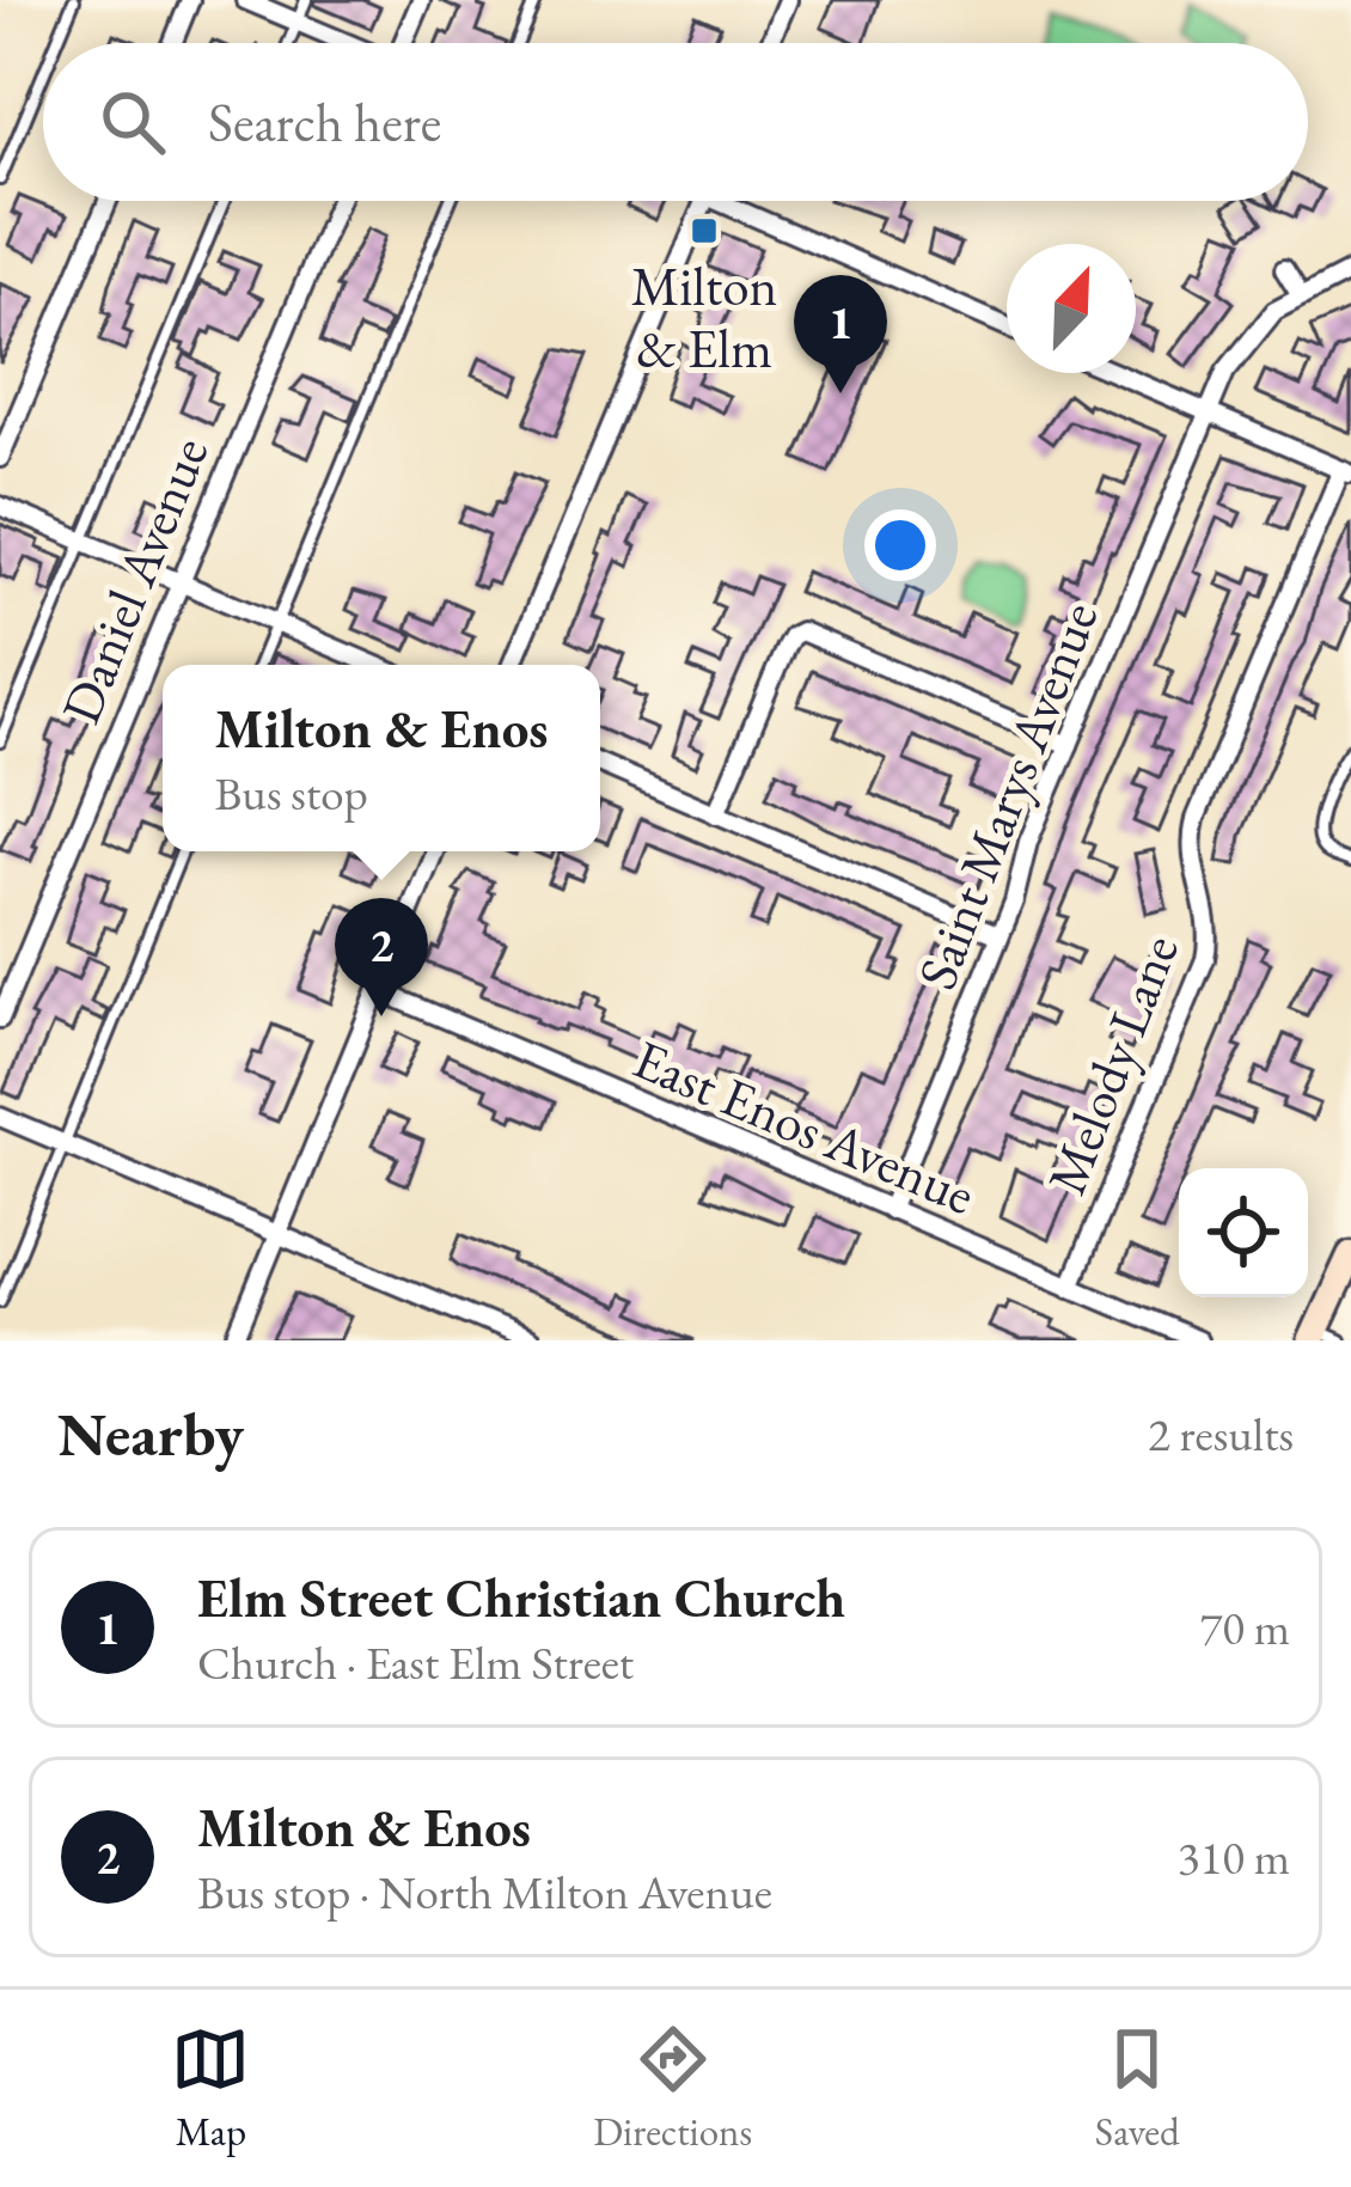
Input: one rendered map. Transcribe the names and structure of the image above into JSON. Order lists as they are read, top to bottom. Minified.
{"streets":{"street":["Daniel Avenue","Saint Marys Avenue","Melody Lane","East Enos Avenue"]},"crossings":[["Saint Marys Avenue","East Enos Avenue"],["Melody Lane","East Enos Avenue"]],"places":{"transit":["Milton & Elm"]},"north":"top right","page":{"search":"Search here","pins":["1","2"],"popup":["Milton & Enos","Bus stop"],"heading":["Nearby","2 results"],"list":[{"mark":"1","name":"Elm Street Christian Church","note":"Church · East Elm Street","value":"70 m"},{"mark":"2","name":"Milton & Enos","note":"Bus stop · North Milton Avenue","value":"310 m"}],"nav":["Map","Directions","Saved"]}}
